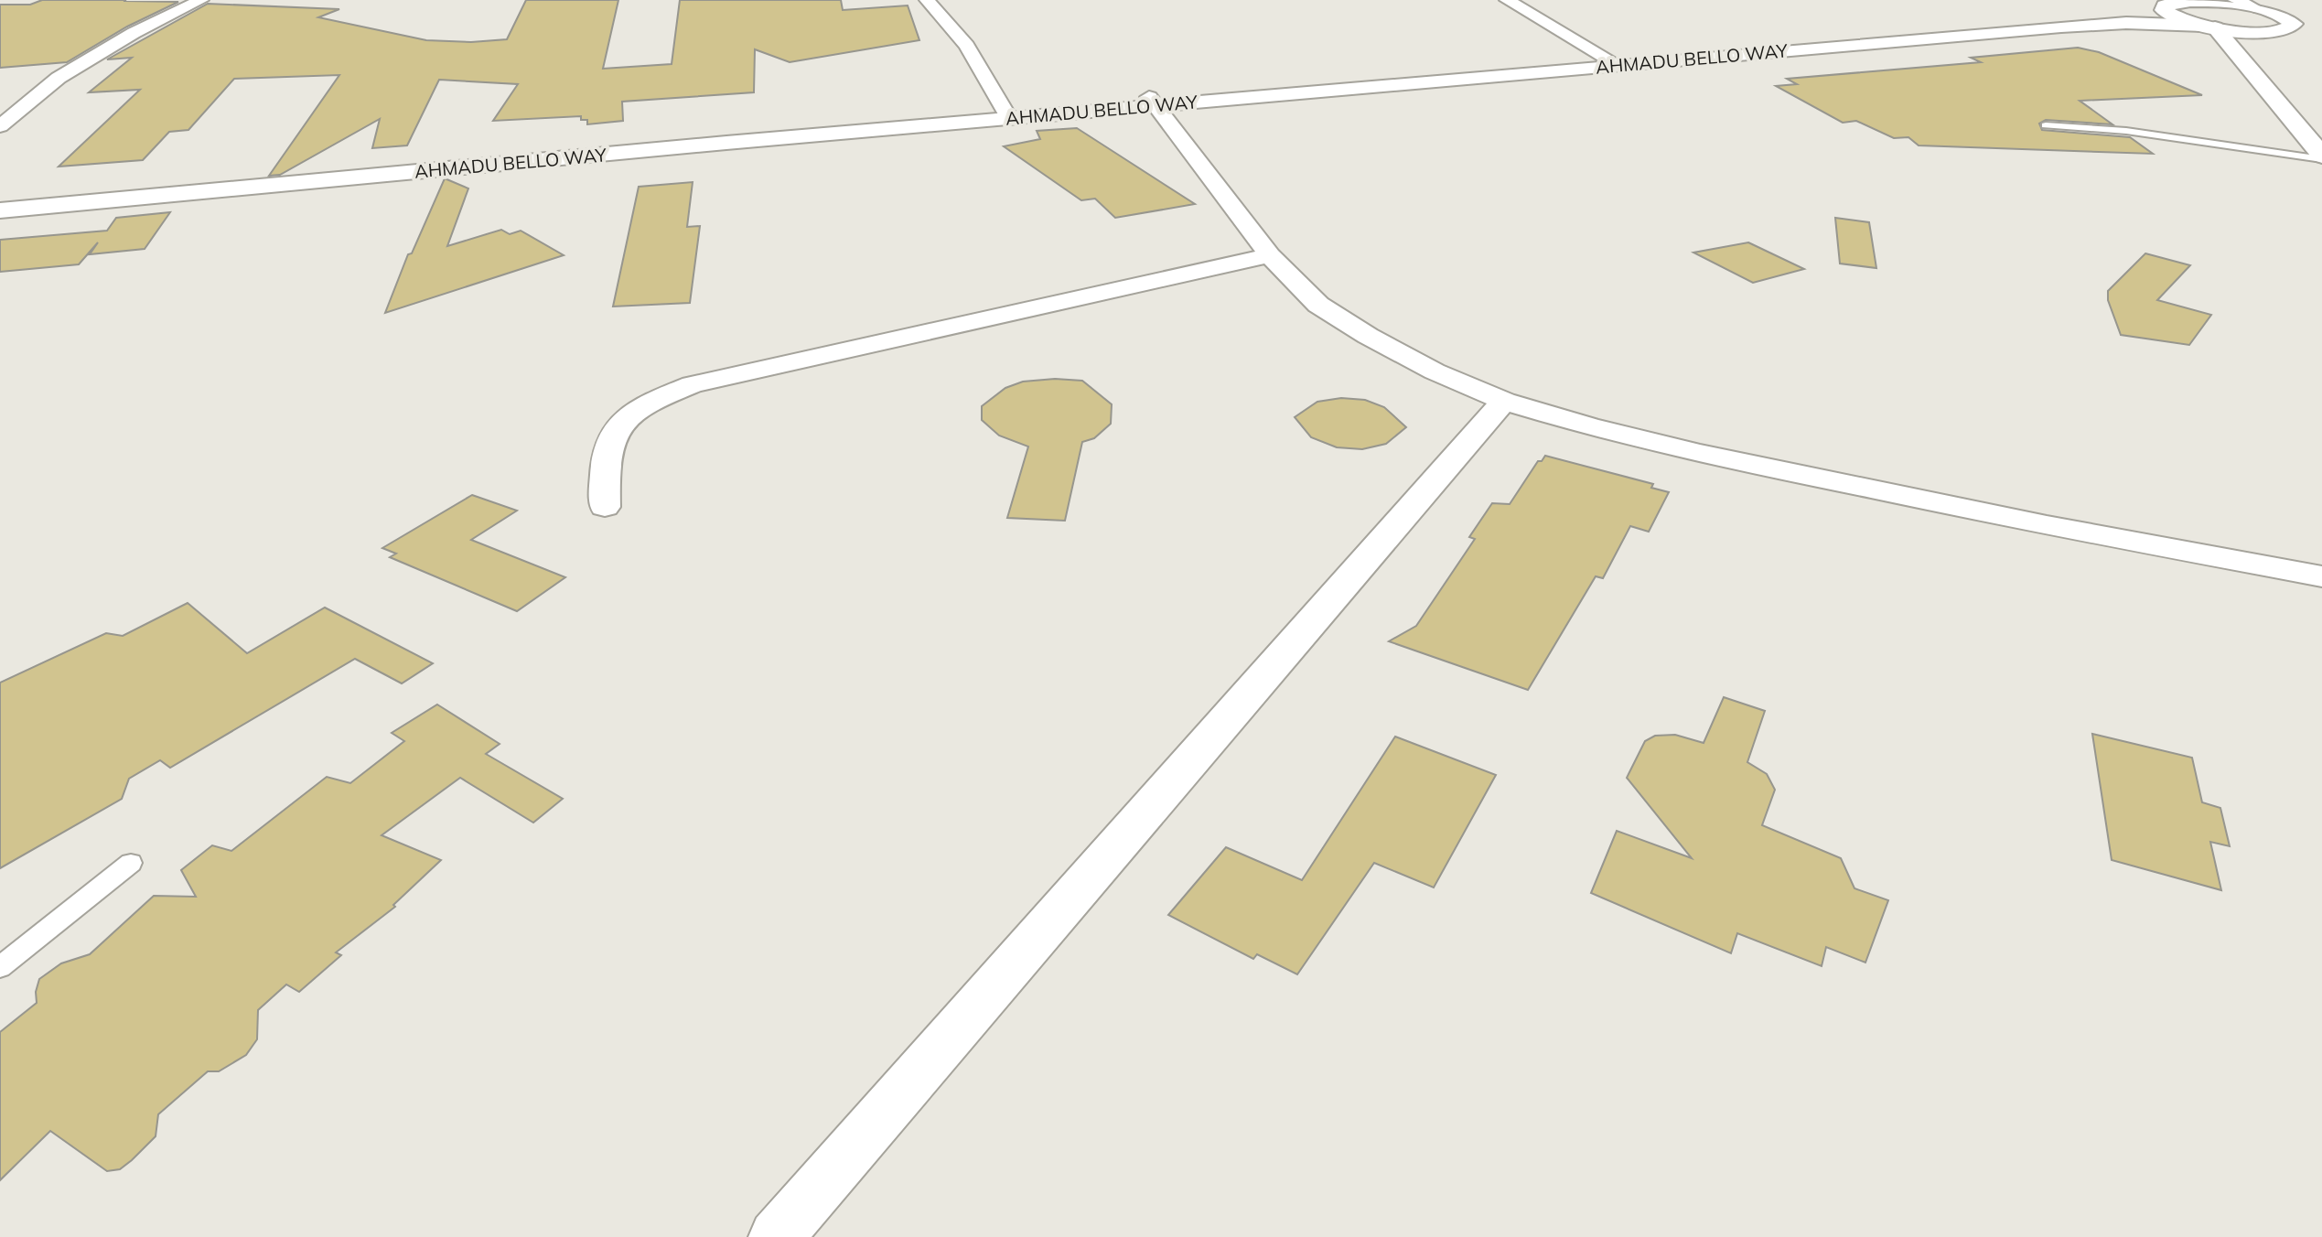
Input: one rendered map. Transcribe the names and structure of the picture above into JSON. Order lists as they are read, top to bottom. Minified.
{"streets":{"main road":["AHMADU BELLO WAY"]}}
